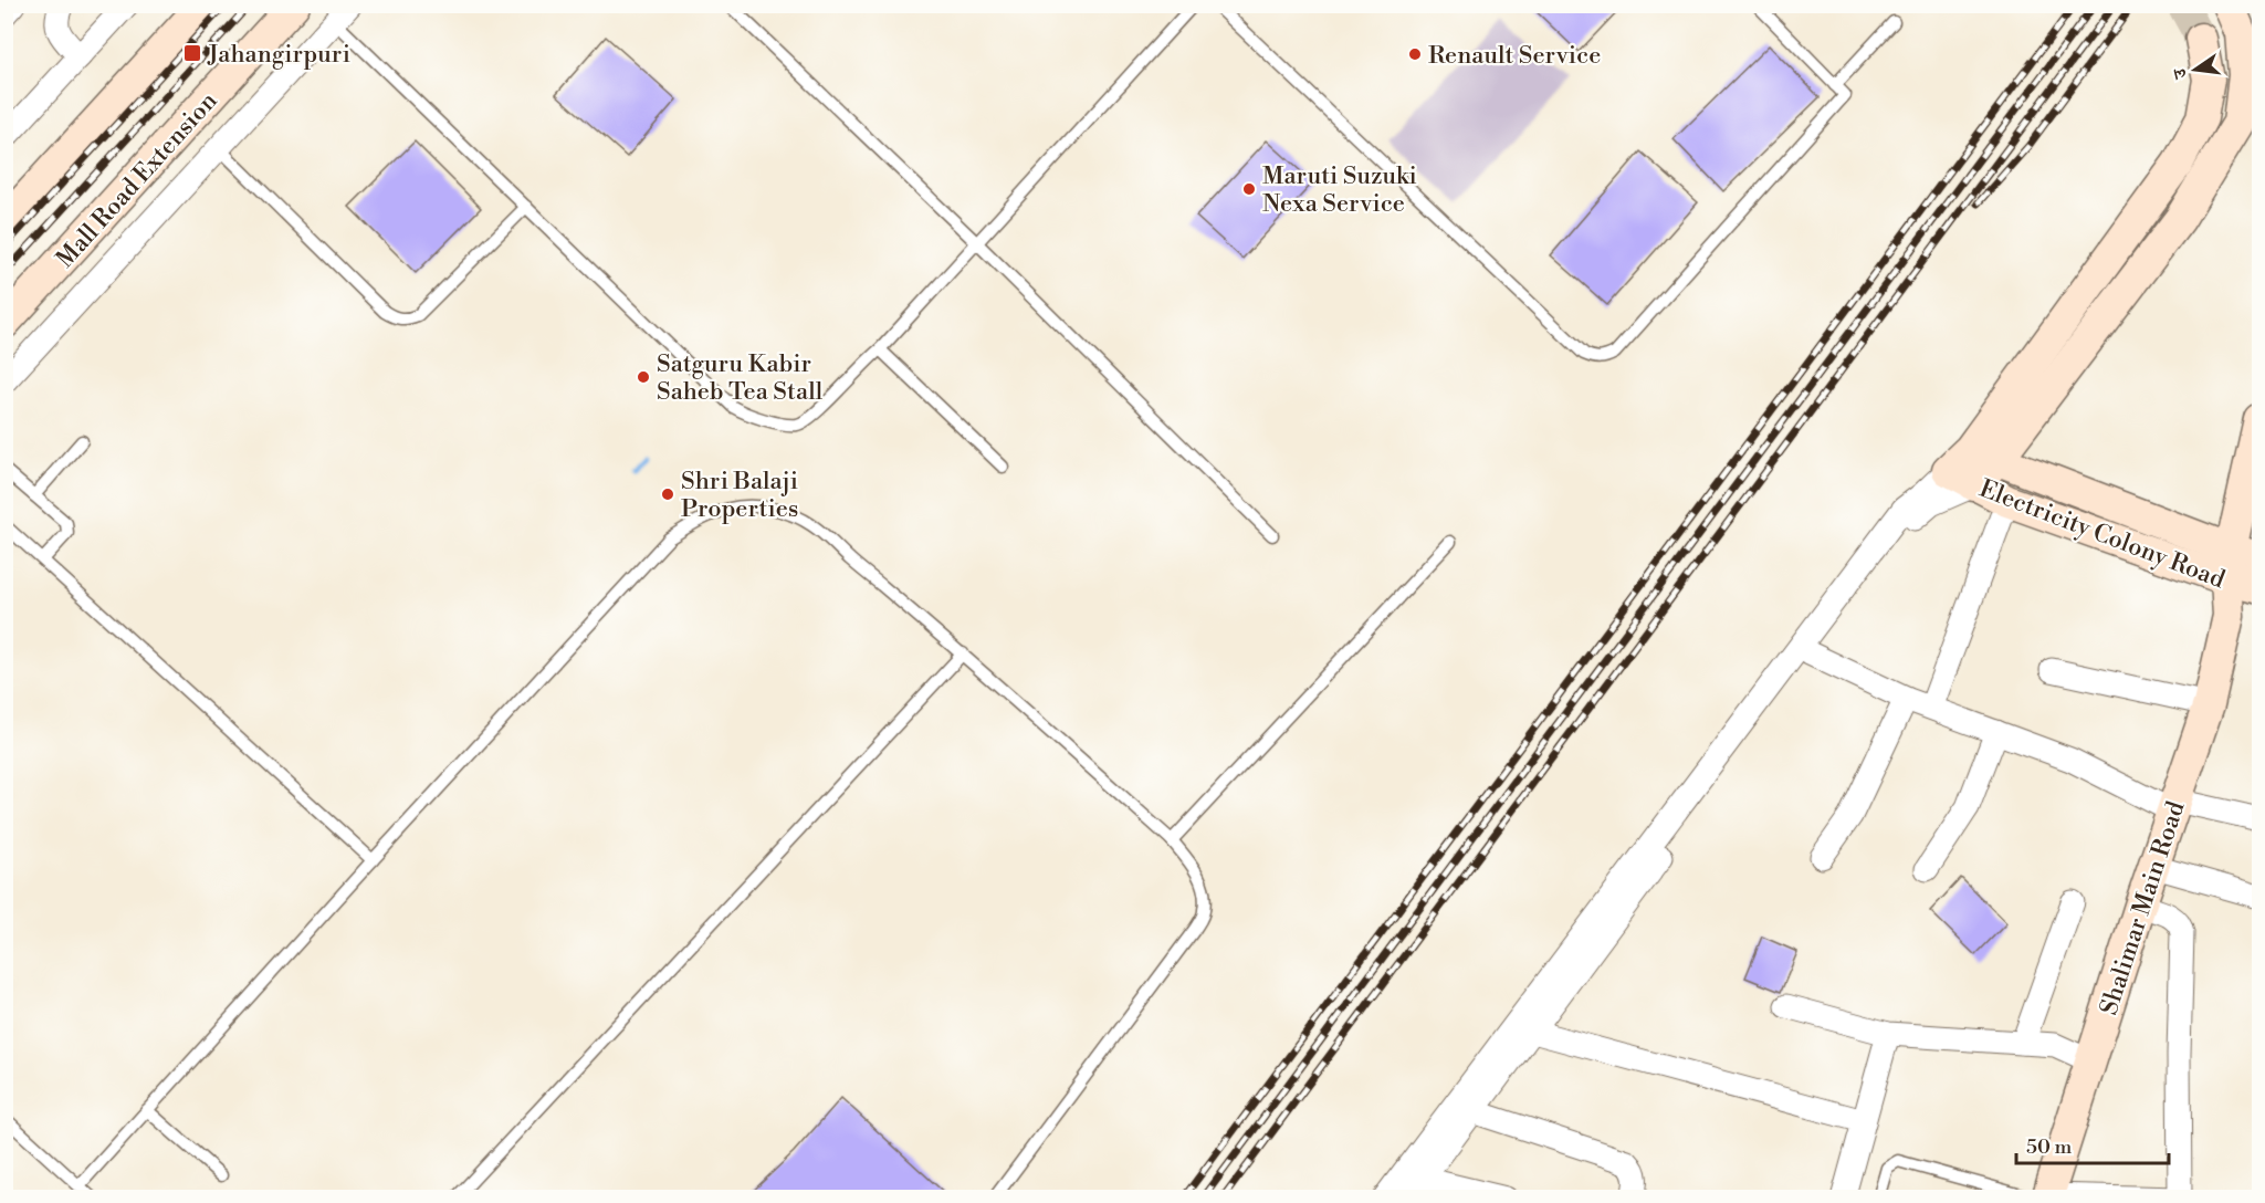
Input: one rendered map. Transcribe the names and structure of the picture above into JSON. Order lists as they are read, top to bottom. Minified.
{"streets":{"street":["Mall Road Extension","Electricity Colony Road","Shalimar Main Road"]},"crossings":[["Electricity Colony Road","Shalimar Main Road"]],"places":{"transit":["Jahangirpuri"],"other":["Renault Service","Maruti Suzuki Nexa Service","Satguru Kabir Saheb Tea Stall","Shri Balaji Properties"]},"scale_bar":"50 m","north":"left"}
